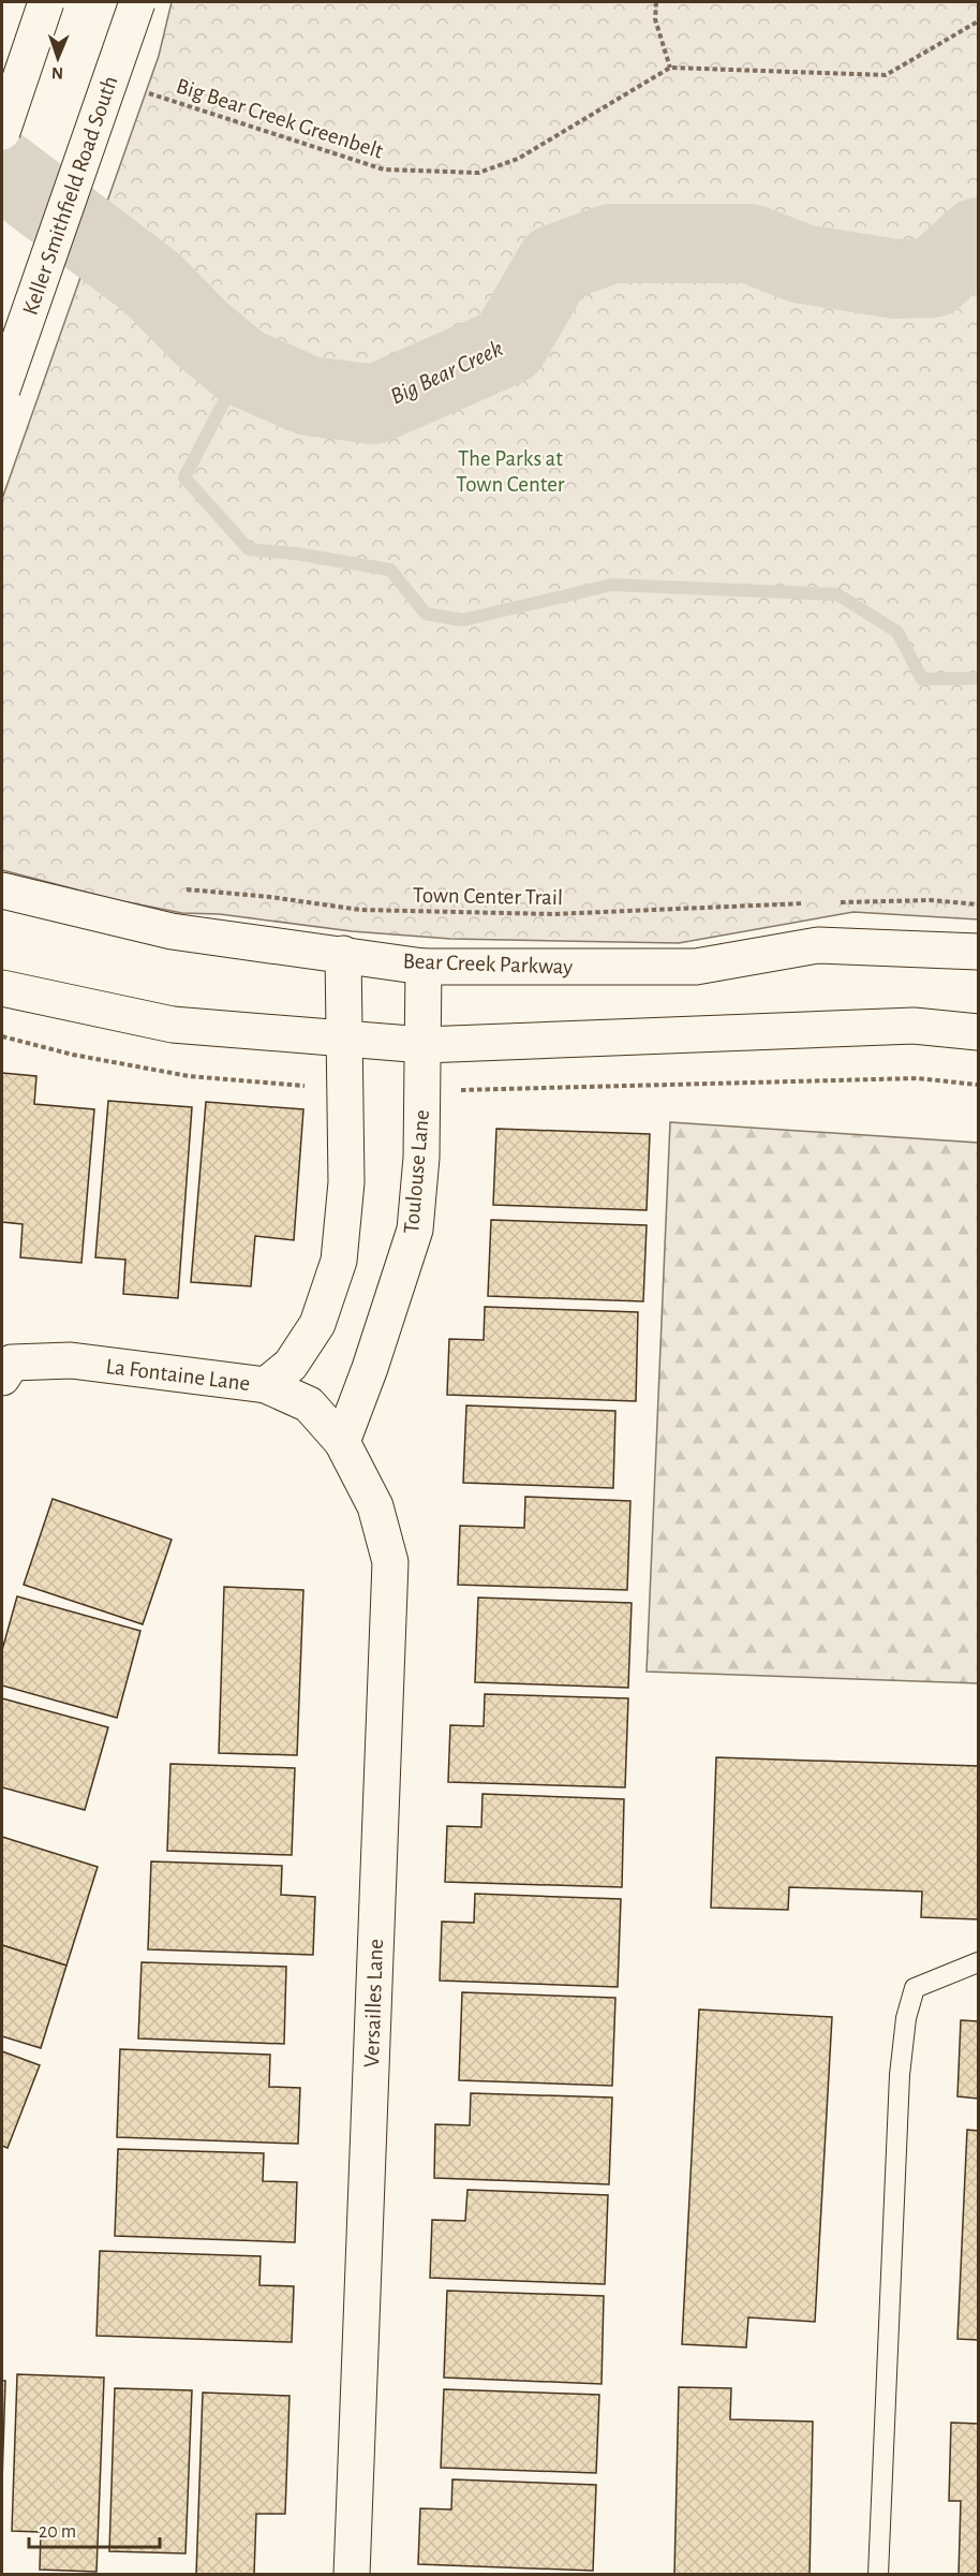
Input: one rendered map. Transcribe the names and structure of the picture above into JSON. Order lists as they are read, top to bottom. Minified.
{"streets":{"main road":["Keller Smithfield Road South","Bear Creek Parkway","Toulouse Lane","La Fontaine Lane","Versailles Lane"],"path":["Big Bear Creek Greenbelt","Town Center Trail"]},"crossings":[["Bear Creek Parkway","Toulouse Lane"],["Toulouse Lane","La Fontaine Lane"],["Toulouse Lane","Versailles Lane"],["La Fontaine Lane","Versailles Lane"]],"water":["Big Bear Creek"],"parks":["The Parks at Town Center"],"scale_bar":"20 m","north":"bottom"}
